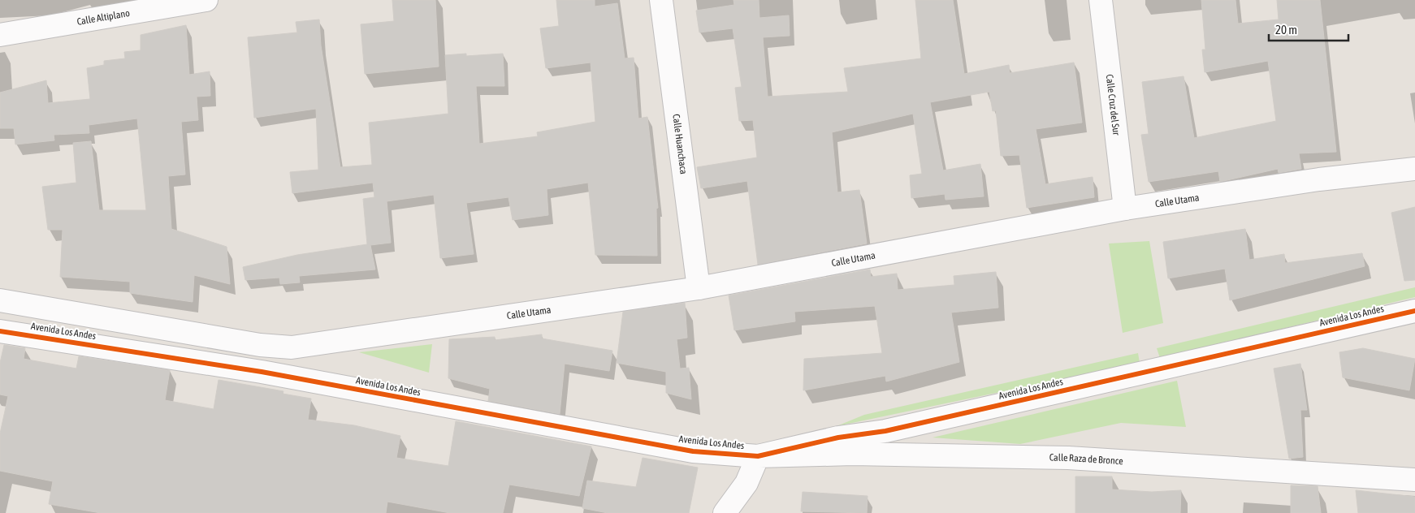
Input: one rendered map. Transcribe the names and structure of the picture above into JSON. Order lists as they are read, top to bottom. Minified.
{"streets":{"street":["Calle Altiplano","Calle Cruz del Sur","Calle Huanchaca","Calle Utama","Avenida Los Andes","Calle Raza de Bronce"]},"crossings":[["Calle Cruz del Sur","Calle Utama"],["Calle Huanchaca","Calle Utama"],["Calle Utama","Avenida Los Andes"],["Avenida Los Andes","Calle Raza de Bronce"]],"scale_bar":"20 m"}
